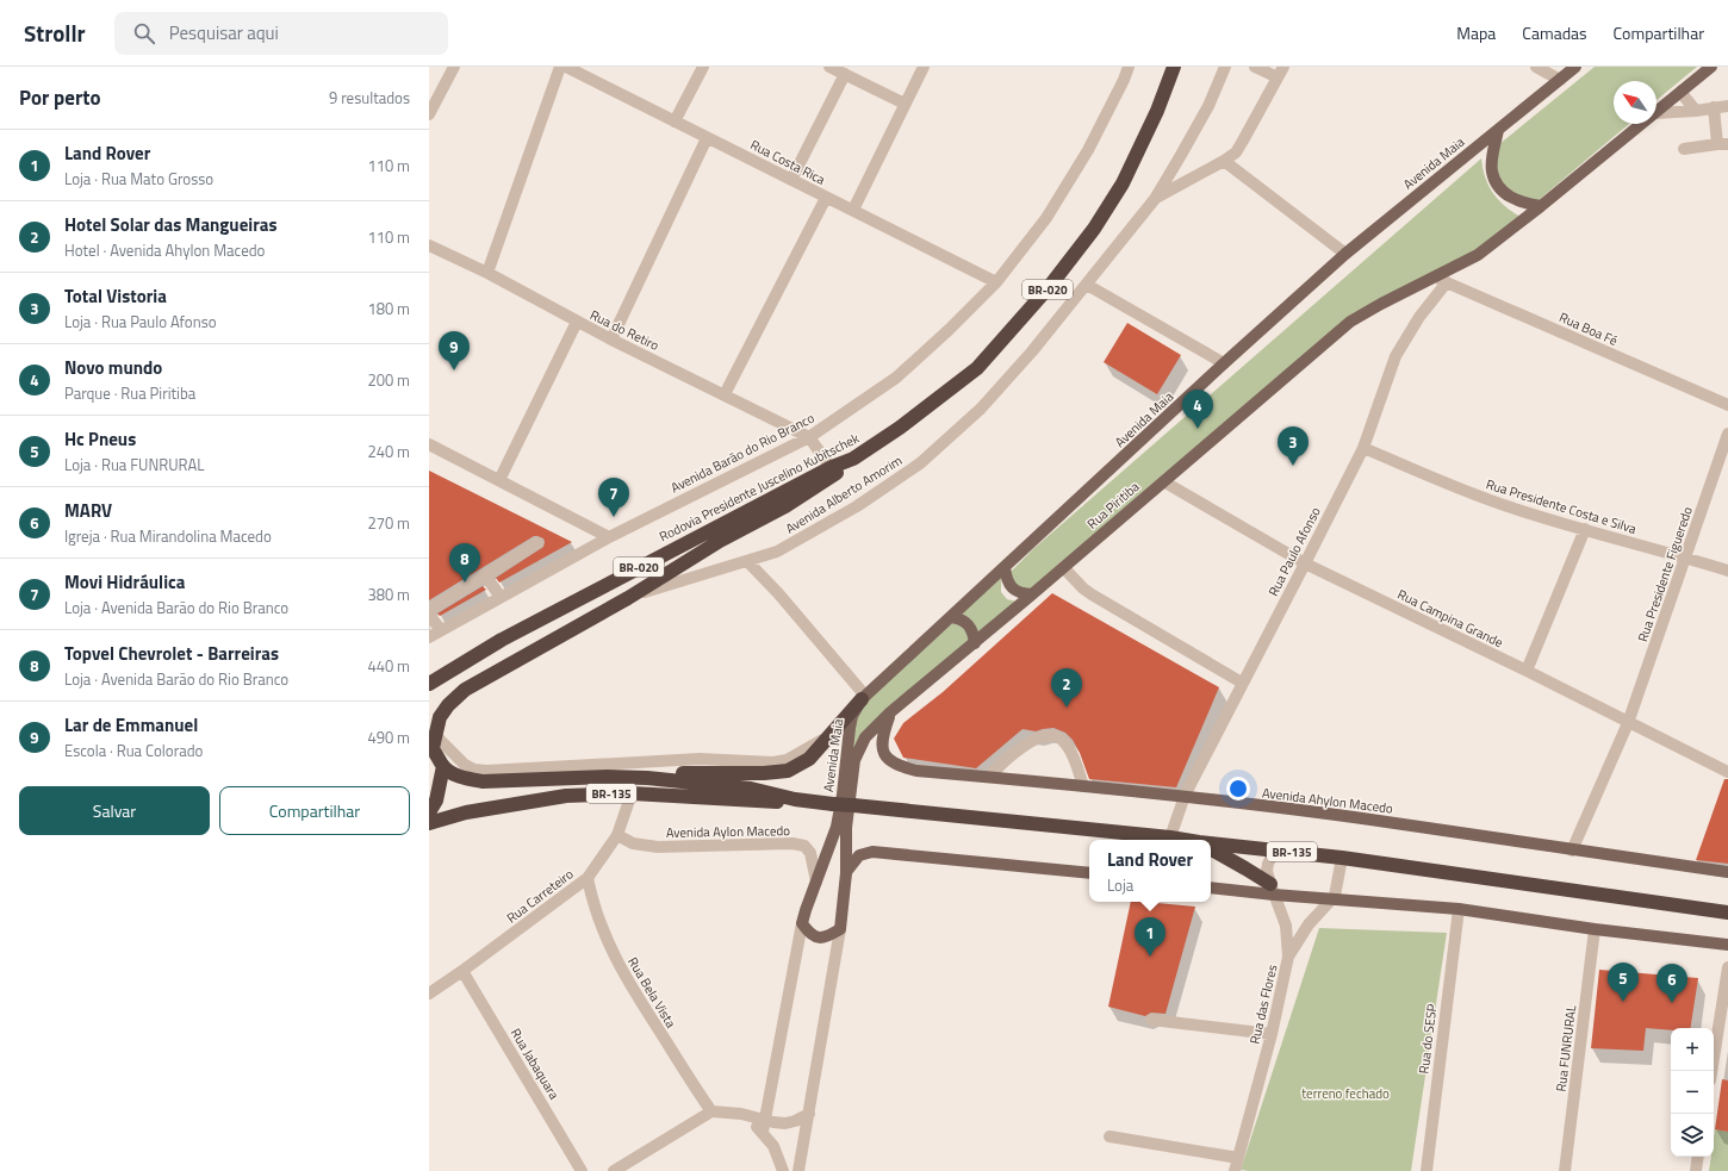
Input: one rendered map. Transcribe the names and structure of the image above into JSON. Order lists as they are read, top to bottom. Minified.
{"streets":{"highway":["BR-020","Rodovia Presidente Juscelino Kubitschek","BR-135"],"main road":["Avenida Maia","Rua Piritiba","Avenida Ahylon Macedo"],"street":["Rua Costa Rica","Rua Boa Fé","Rua do Retiro","Avenida Barão do Rio Branco","Avenida Alberto Amorim","Rua Presidente Costa e Silva","Rua Paulo Afonso","Rua Presidente Figueredo","Rua Campina Grande","Avenida Aylon Macedo","Rua Carreteiro","Rua Bela Vista","Rua das Flores","Rua do SESP","Rua FUNRURAL","Rua Jabaquara"]},"crossings":[["Rua Costa Rica","Avenida Barão do Rio Branco"],["Avenida Maia","Avenida Aylon Macedo"],["Rua Boa Fé","Rua Piritiba"],["Rua Boa Fé","Rua Paulo Afonso"],["Rua do Retiro","Avenida Barão do Rio Branco"],["Rua Piritiba","Rua Paulo Afonso"],["Rua Piritiba","Rua Campina Grande"],["Rua Piritiba","BR-135"],["Rua Piritiba","Avenida Ahylon Macedo"],["Rua Presidente Costa e Silva","Rua Paulo Afonso"],["Rua Presidente Costa e Silva","Rua Presidente Figueredo"],["Rua Paulo Afonso","Rua Campina Grande"],["Rua Paulo Afonso","BR-135"],["Rua Paulo Afonso","Avenida Ahylon Macedo"],["Rua Presidente Figueredo","Rua Campina Grande"],["Rua Presidente Figueredo","Avenida Ahylon Macedo"],["BR-135","Rua Carreteiro"],["BR-135","Rua das Flores"],["Avenida Aylon Macedo","Rua Carreteiro"],["Rua Carreteiro","Rua Bela Vista"],["Rua Carreteiro","Rua Jabaquara"]],"parks":["terreno fechado"],"north":"top left","page":{"header":"Strollr","search":"Pesquisar aqui","nav":["Mapa","Camadas","Compartilhar"],"heading":["Por perto","9 resultados"],"list":[{"mark":"1","name":"Land Rover","note":"Loja · Rua Mato Grosso","value":"110 m"},{"mark":"2","name":"Hotel Solar das Mangueiras","note":"Hotel · Avenida Ahylon Macedo","value":"110 m"},{"mark":"3","name":"Total Vistoria","note":"Loja · Rua Paulo Afonso","value":"180 m"},{"mark":"4","name":"Novo mundo","note":"Parque · Rua Piritiba","value":"200 m"},{"mark":"5","name":"Hc Pneus","note":"Loja · Rua FUNRURAL","value":"240 m"},{"mark":"6","name":"MARV","note":"Igreja · Rua Mirandolina Macedo","value":"270 m"},{"mark":"7","name":"Movi Hidráulica","note":"Loja · Avenida Barão do Rio Branco","value":"380 m"},{"mark":"8","name":"Topvel Chevrolet - Barreiras","note":"Loja · Avenida Barão do Rio Branco","value":"440 m"},{"mark":"9","name":"Lar de Emmanuel","note":"Escola · Rua Colorado","value":"490 m"}],"pins":["9","4","3","7","8","2","1","5","6"],"buttons":["Salvar","Compartilhar"],"popup":["Land Rover","Loja"],"map_buttons":["+","−"]}}
